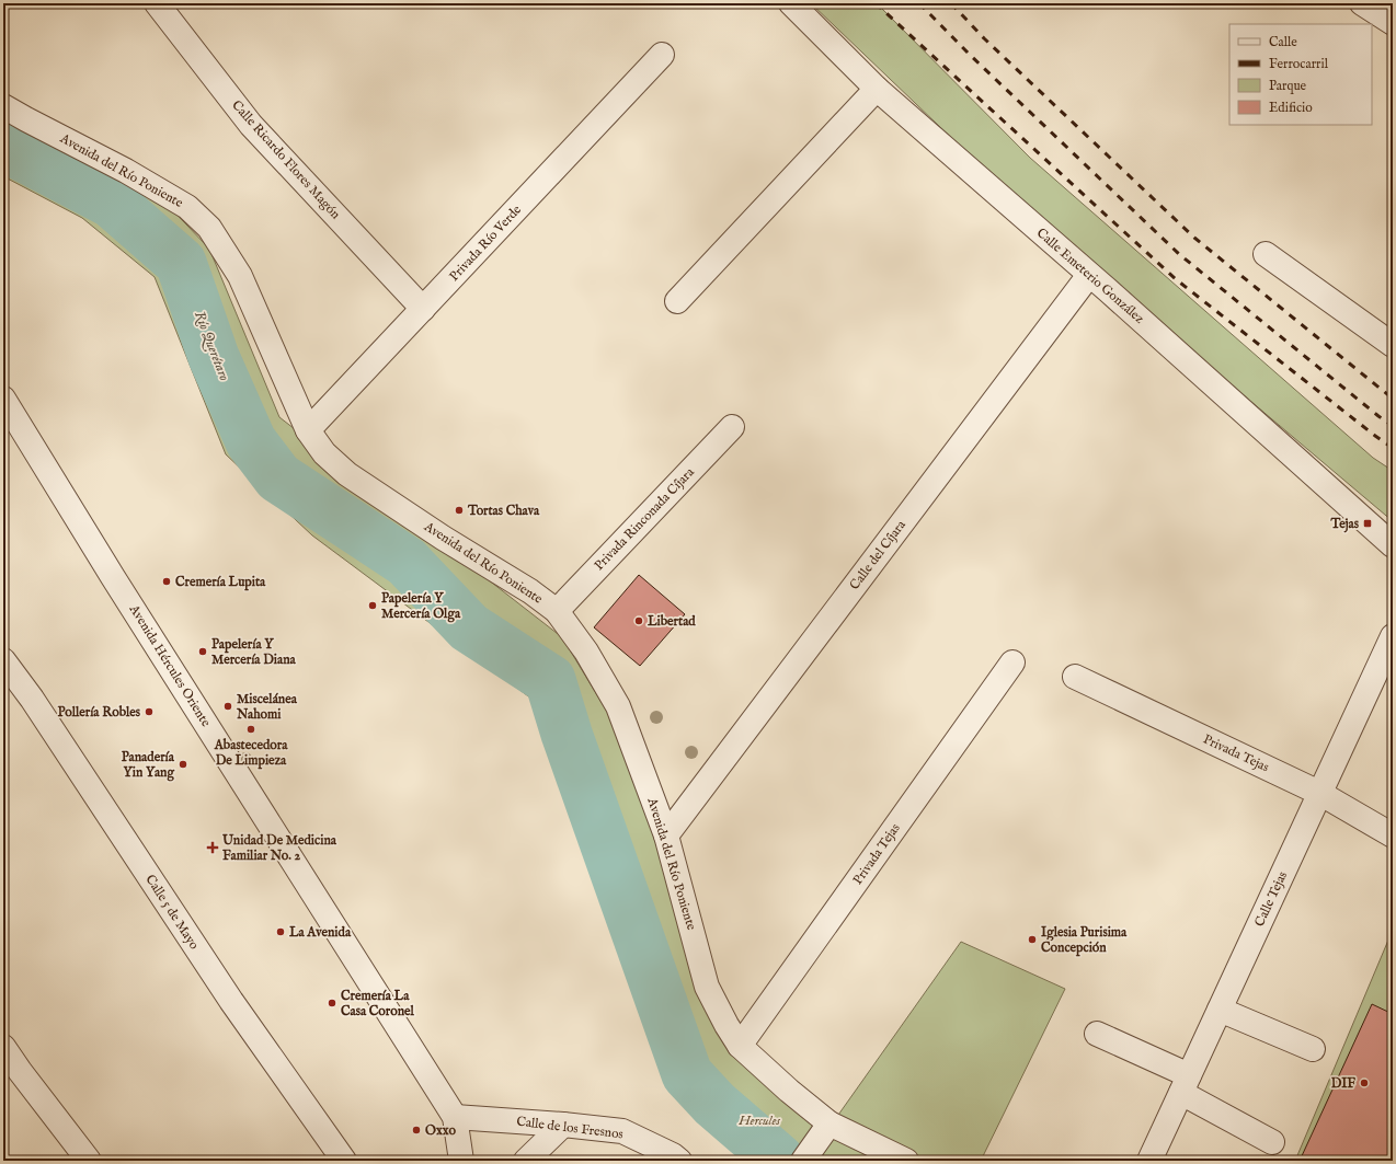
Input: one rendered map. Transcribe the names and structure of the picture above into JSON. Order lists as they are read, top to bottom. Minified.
{"streets":{"street":["Calle Ricardo Flores Magón","Avenida del Río Poniente","Privada Río Verde","Calle Emeterio González","Privada Rinconada Cíjara","Calle del Cíjara","Avenida Hércules Oriente","Privada Tejas","Calle Tejas","Calle 5 de Mayo","Calle de los Fresnos"]},"crossings":[["Calle Ricardo Flores Magón","Privada Río Verde"],["Avenida del Río Poniente","Privada Río Verde"],["Avenida del Río Poniente","Privada Rinconada Cíjara"],["Avenida del Río Poniente","Calle del Cíjara"],["Avenida del Río Poniente","Privada Tejas"],["Calle Emeterio González","Calle del Cíjara"],["Avenida Hércules Oriente","Calle de los Fresnos"],["Privada Tejas","Calle Tejas"]],"water":["Río Querétaro"],"parks":["Hercules"],"places":{"other":["Tortas Chava","Cremería Lupita","Papelería Y Mercería Olga","Libertad","Papelería Y Mercería Diana","Miscelánea Nahomi","Pollería Robles","Abastecedora De Limpieza","Panadería Yin Yang","La Avenida","Iglesia Purisima Concepción","Cremería La Casa Coronel","DIF","Oxxo"],"transit":["Tejas"],"health":["Unidad De Medicina Familiar No. 2"]},"legend":["Calle","Ferrocarril","Parque","Edificio"]}
